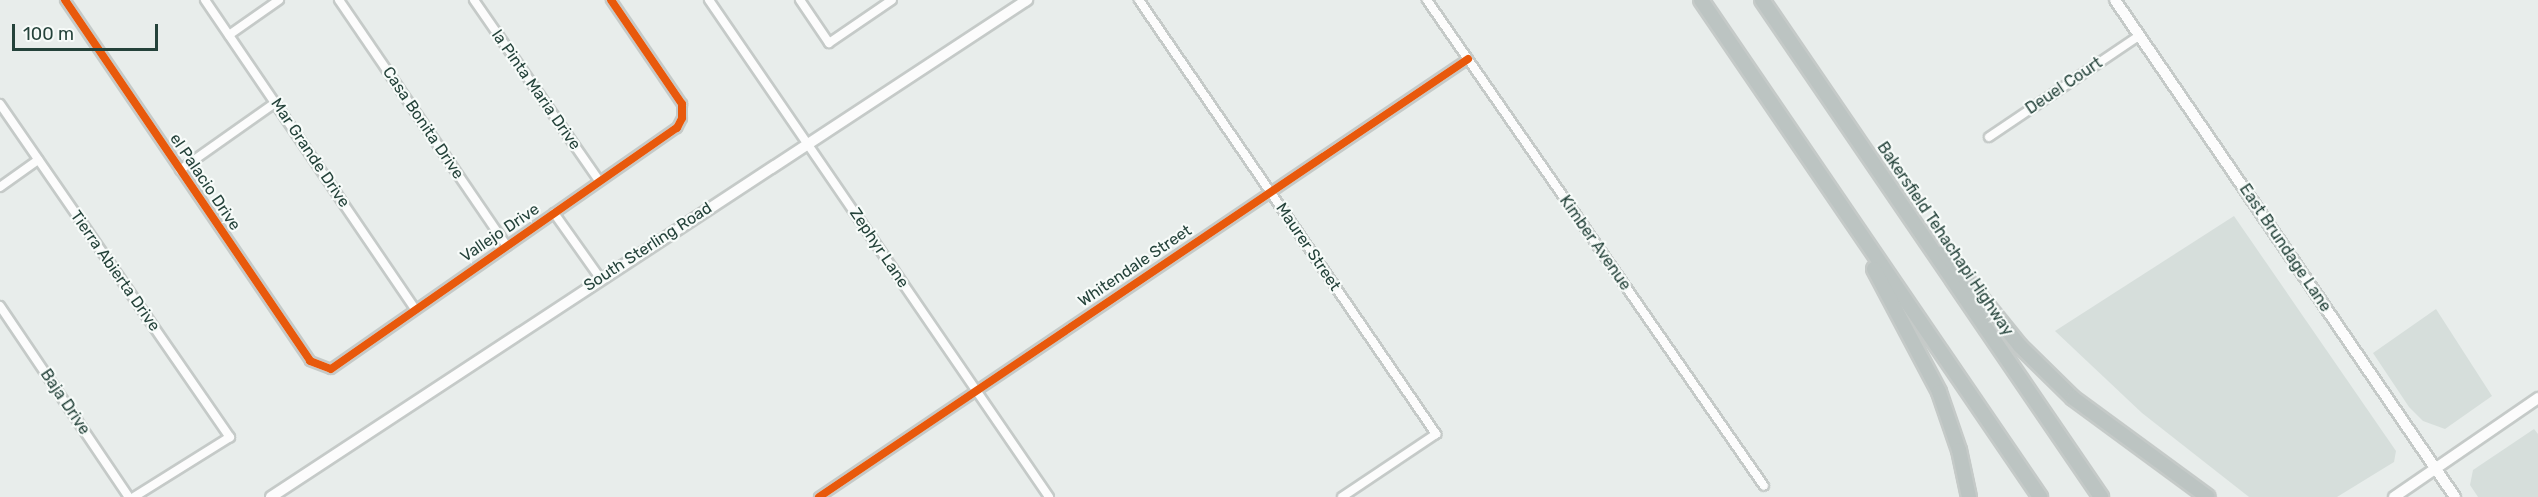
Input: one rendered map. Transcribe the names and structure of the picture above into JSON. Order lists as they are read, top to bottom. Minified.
{"streets":{"highway":["Bakersfield Tehachapi Highway"],"street":["Deuel Court","la Pinta Maria Drive","Casa Bonita Drive","Mar Grande Drive","el Palacio Drive","Vallejo Drive","Kimber Avenue","South Sterling Road","Maurer Street","Zephyr Lane","East Brundage Lane","Whitendale Street","Tierra Abierta Drive","Baja Drive"]},"crossings":[["Deuel Court","East Brundage Lane"],["la Pinta Maria Drive","Vallejo Drive"],["Casa Bonita Drive","Vallejo Drive"],["Mar Grande Drive","Vallejo Drive"],["el Palacio Drive","Vallejo Drive"],["Kimber Avenue","Whitendale Street"],["South Sterling Road","Zephyr Lane"],["Maurer Street","Whitendale Street"],["Zephyr Lane","Whitendale Street"]],"scale_bar":"100 m"}
